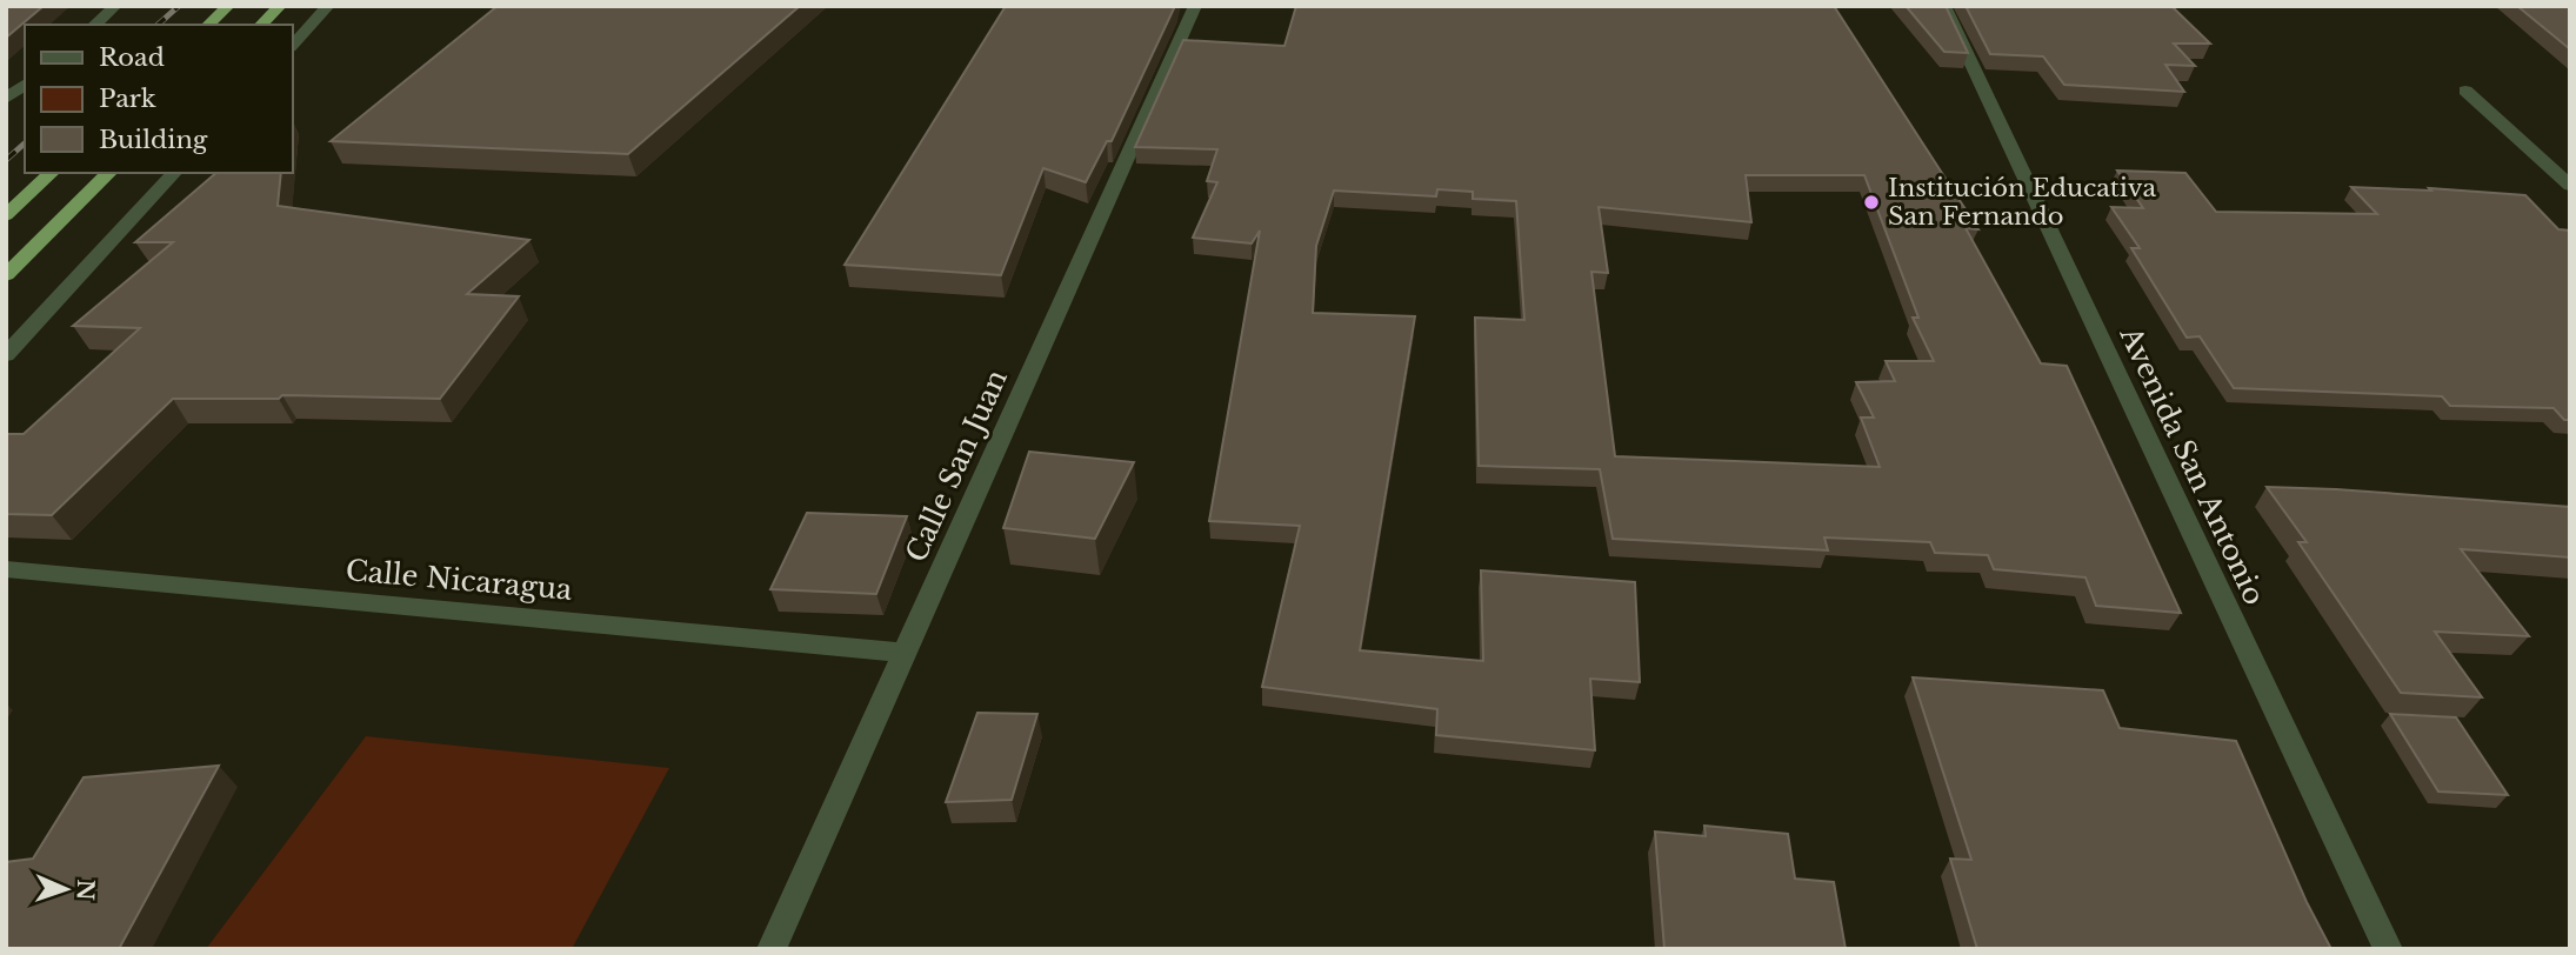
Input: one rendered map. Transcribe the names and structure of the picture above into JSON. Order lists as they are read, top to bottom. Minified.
{"streets":{"street":["Calle San Juan","Avenida San Antonio","Calle Nicaragua"]},"crossings":[["Calle San Juan","Calle Nicaragua"]],"places":["Institución Educativa San Fernando"],"legend":["Road","Park","Building"],"north":"right"}
